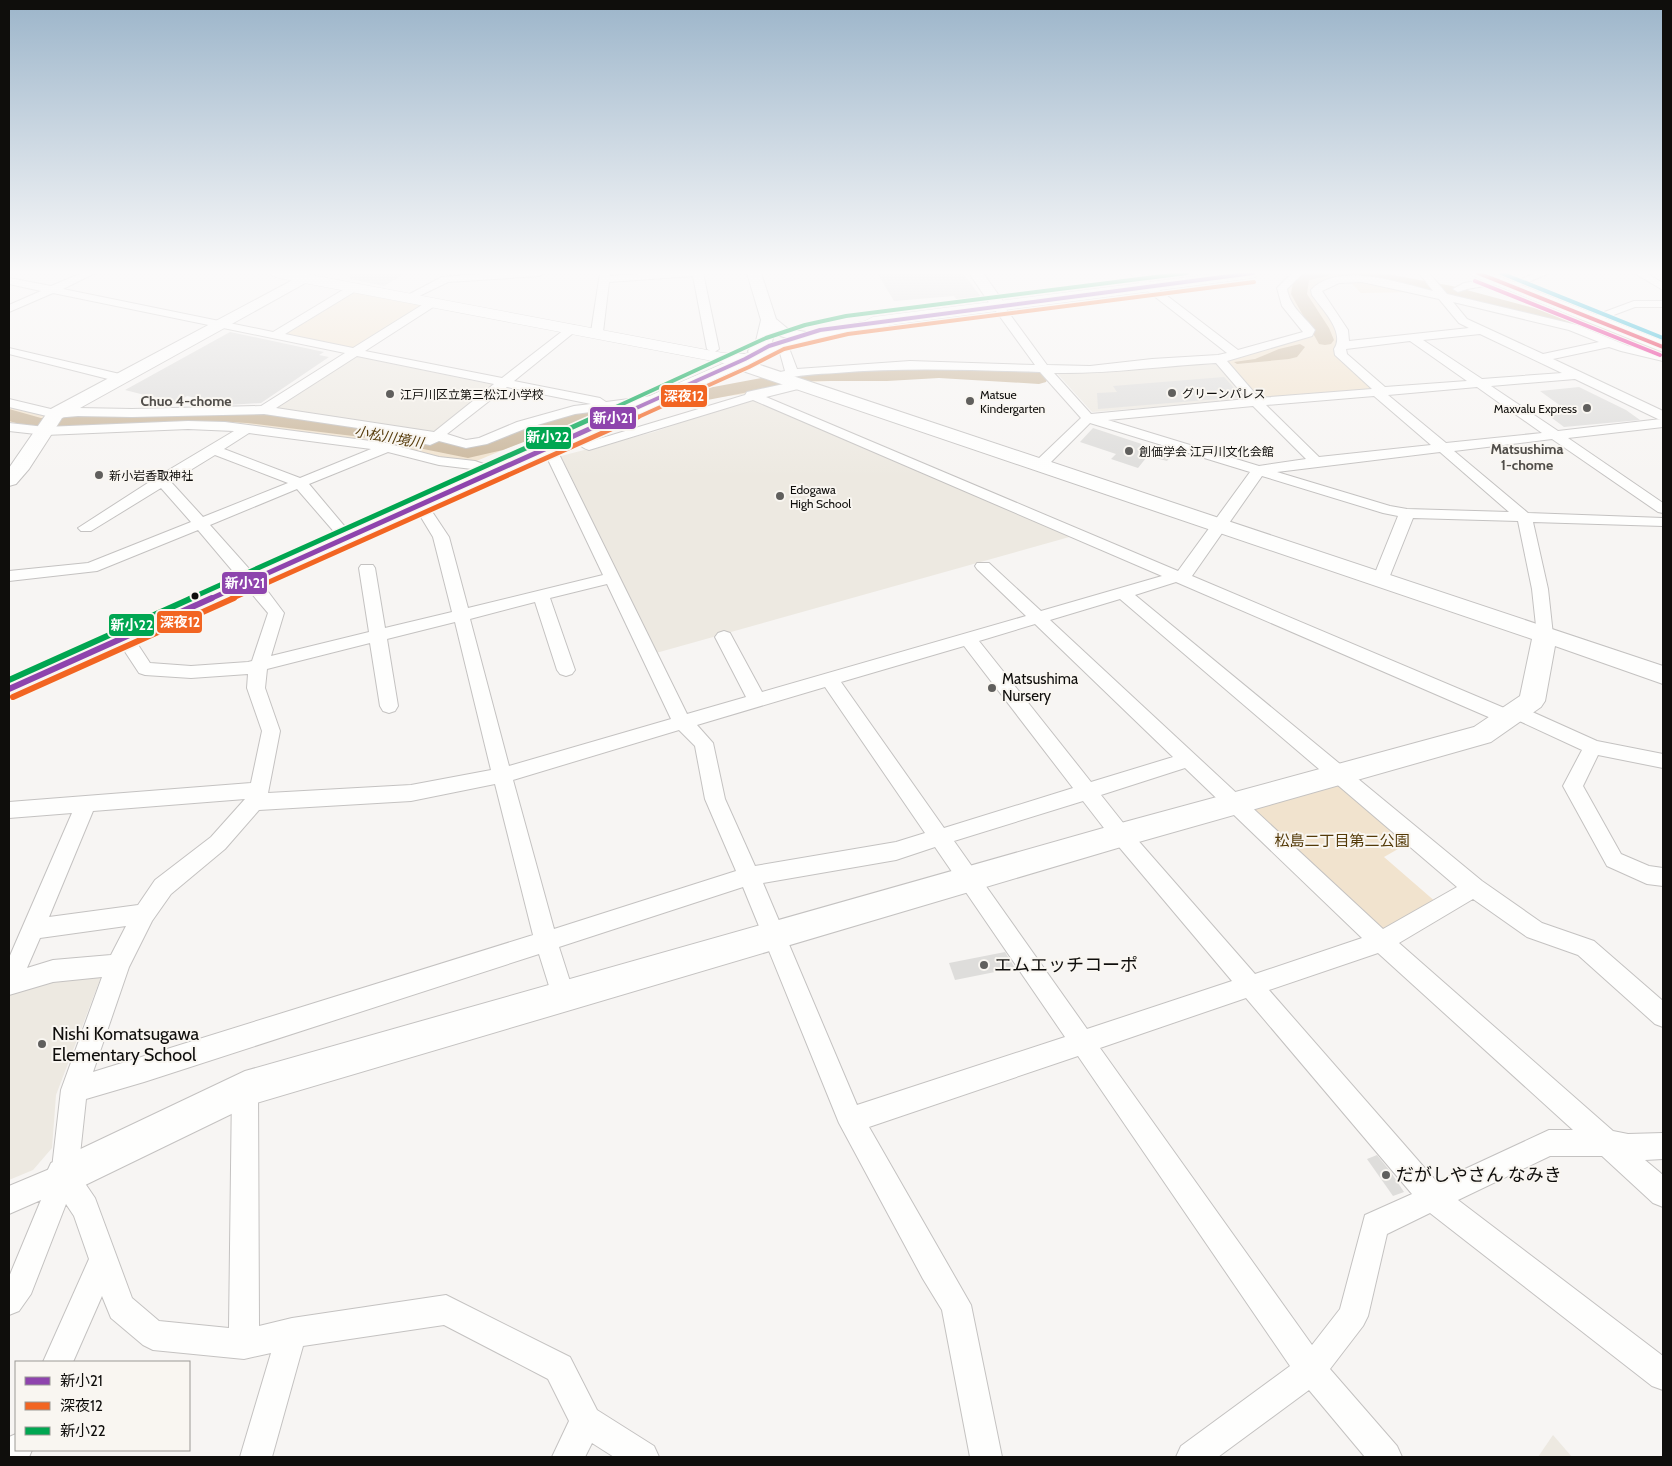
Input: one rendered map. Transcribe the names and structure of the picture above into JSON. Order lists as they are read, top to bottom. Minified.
{"districts":["Chuo 4-chome","Matsushima 1-chome"],"water":["小松川境川"],"parks":["松島二丁目第二公園"],"places":["グリーンパレス","江戸川区立第三松江小学校","Matsue Kindergarten","Maxvalu Express","創価学会 江戸川文化会館","新小岩香取神社","Edogawa High School","Matsushima Nursery","エムエッチコーポ","Nishi Komatsugawa Elementary School","だがしやさん なみき"],"lines":["transit line 新小21","transit line 深夜12","transit line 新小22"],"legend":["新小21","深夜12","新小22"]}
